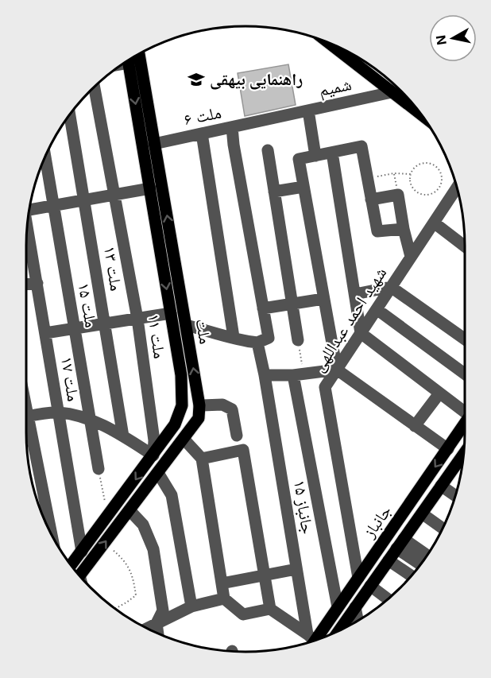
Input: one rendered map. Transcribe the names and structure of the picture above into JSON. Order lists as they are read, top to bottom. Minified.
{"streets":{"main road":["ملت","جانباز"],"street":["شمیم","ملت ۶","ملت ۱۳","ملت ۱۵","شهید احمد عبداللهی","ملت ۱۱","ملت ۱۷","جانباز ۱۵"]},"crossings":[["شمیم","ملت ۶"],["ملت ۶","ملت"],["شهید احمد عبداللهی","جانباز"],["ملت","ملت ۱۱"],["ملت","ملت ۱۷"],["جانباز ۱۵","جانباز"]],"places":{"school or university":["راهنمایی بیهقی"]},"north":"left"}
